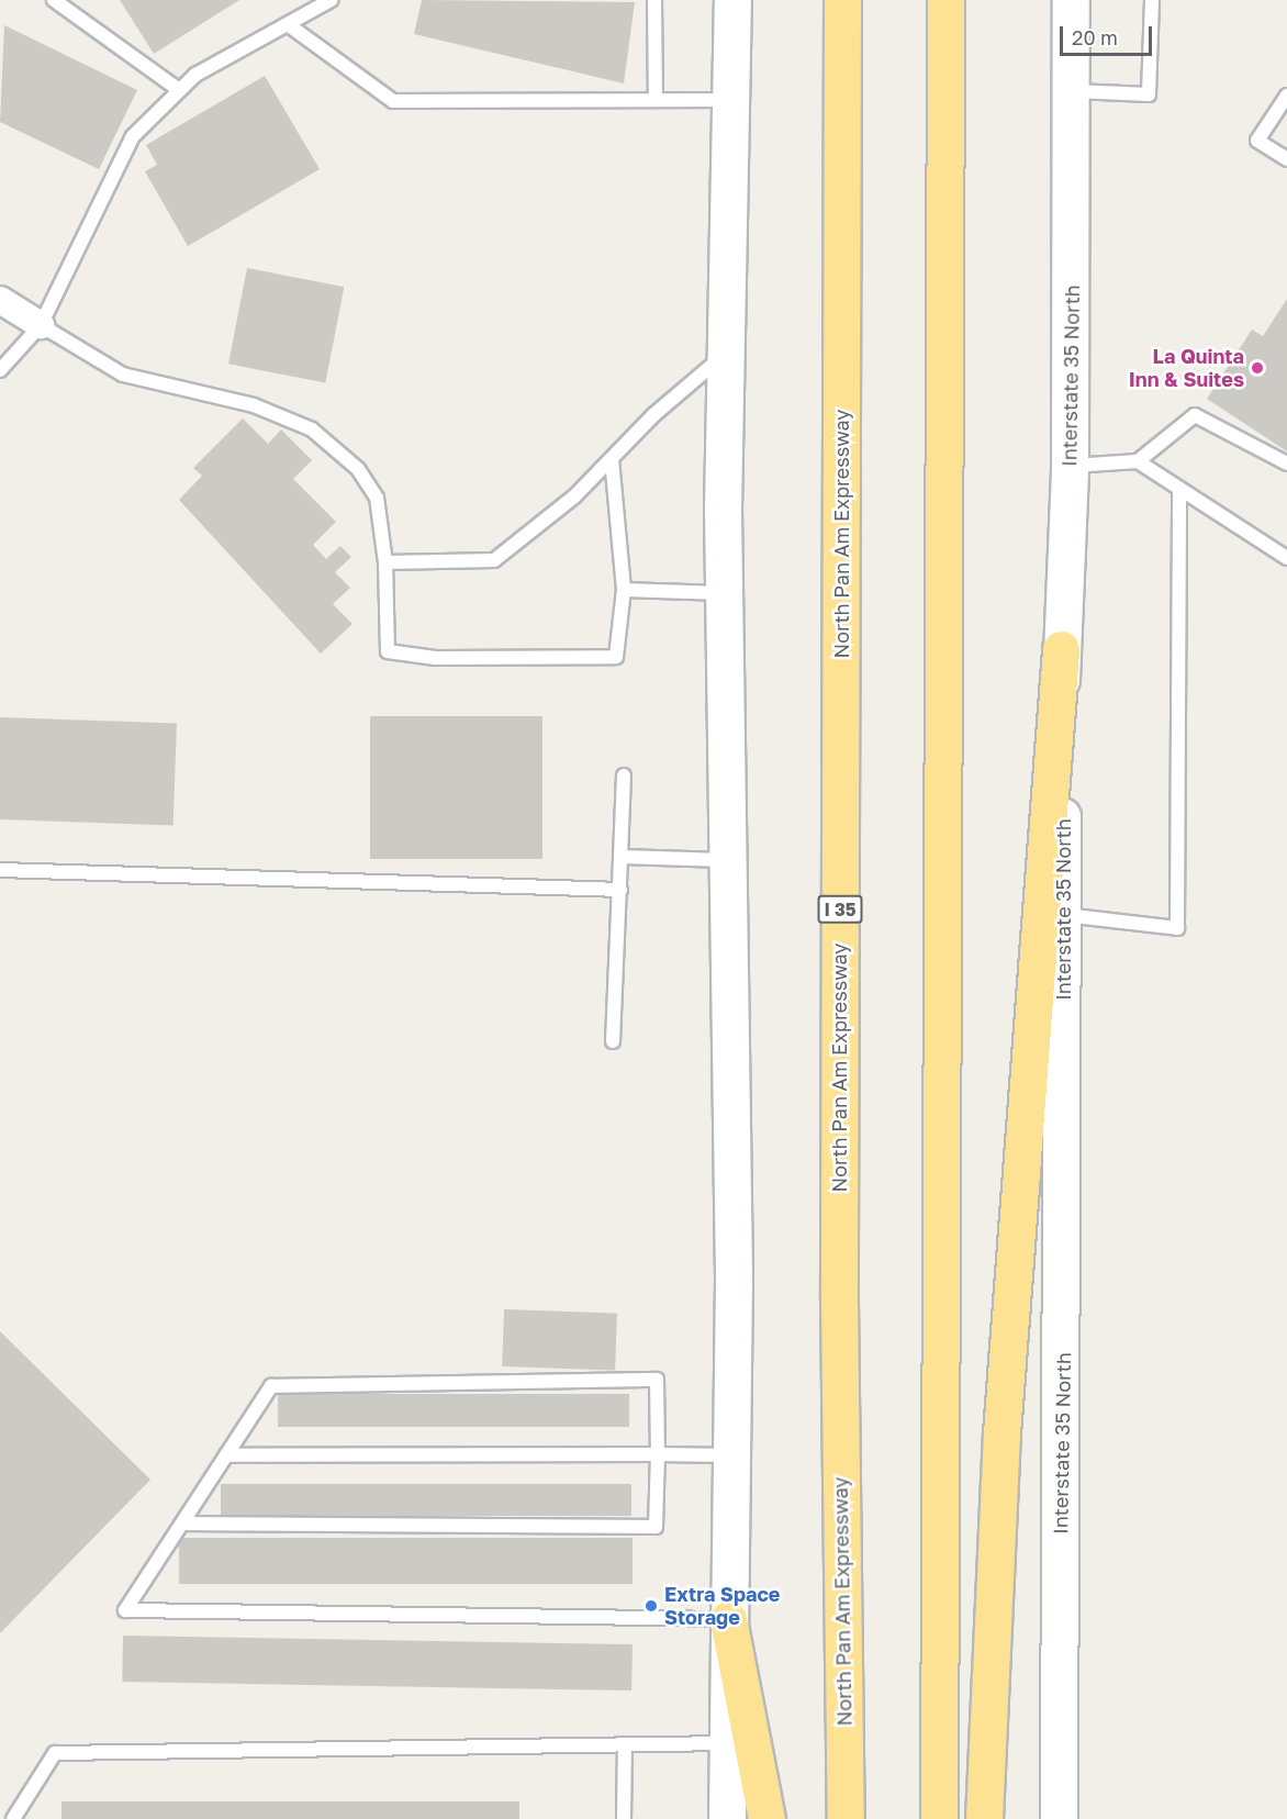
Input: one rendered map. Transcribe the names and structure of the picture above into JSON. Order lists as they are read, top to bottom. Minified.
{"streets":{"highway":["North Pan Am Expressway","I 35"],"main road":["Interstate 35 North"]},"places":["La Quinta Inn & Suites","Extra Space Storage"],"scale_bar":"20 m"}
